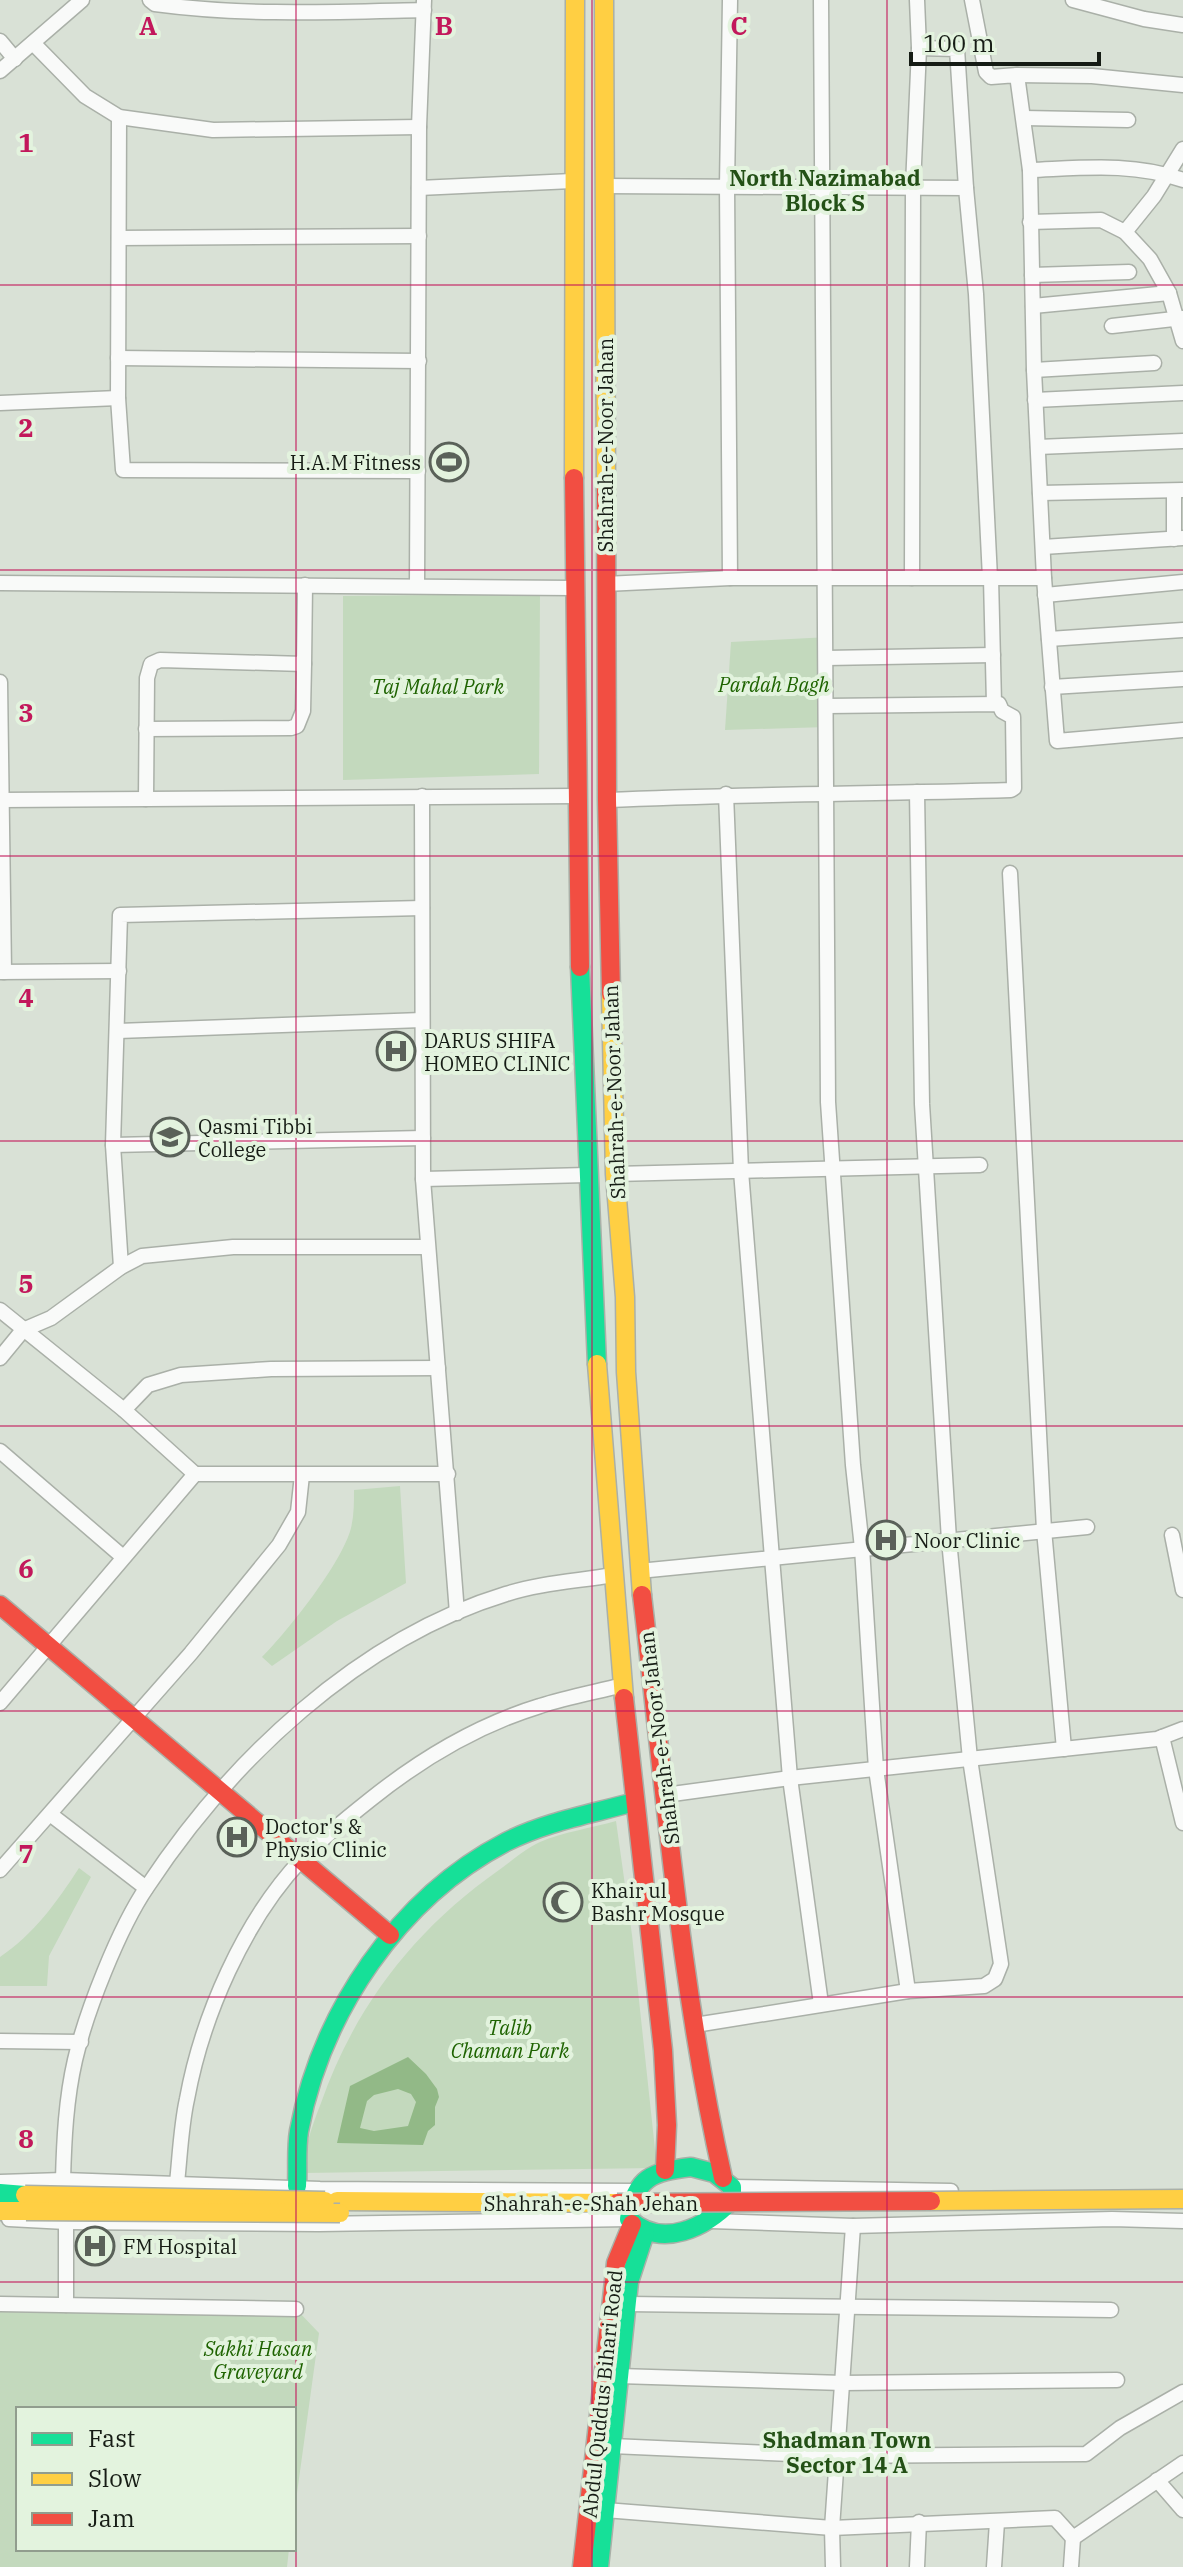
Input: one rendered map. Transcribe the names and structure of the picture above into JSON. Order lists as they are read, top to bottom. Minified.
{"streets":{"main road":["Shahrah-e-Noor Jahan","Shahrah-e-Shah Jehan","Abdul Quddus Bihari Road"]},"crossings":[["Shahrah-e-Noor Jahan","Abdul Quddus Bihari Road"]],"districts":["North Nazimabad Block S","Shadman Town Sector 14 A"],"parks":["Pardah Bagh","Taj Mahal Park","Talib Chaman Park","Sakhi Hasan Graveyard"],"places":{"sports":["H.A.M Fitness"],"hospital":["DARUS SHIFA HOMEO CLINIC","Noor Clinic","Doctor's & Physio Clinic","FM Hospital"],"school or university":["Qasmi Tibbi College"],"mosque":["Khair ul Bashr Mosque"]},"legend":["Fast","Slow","Jam"],"scale_bar":"100 m","grid":{"columns":["A","B","C"],"rows":["1","2","3","4","5","6","7","8"]}}
